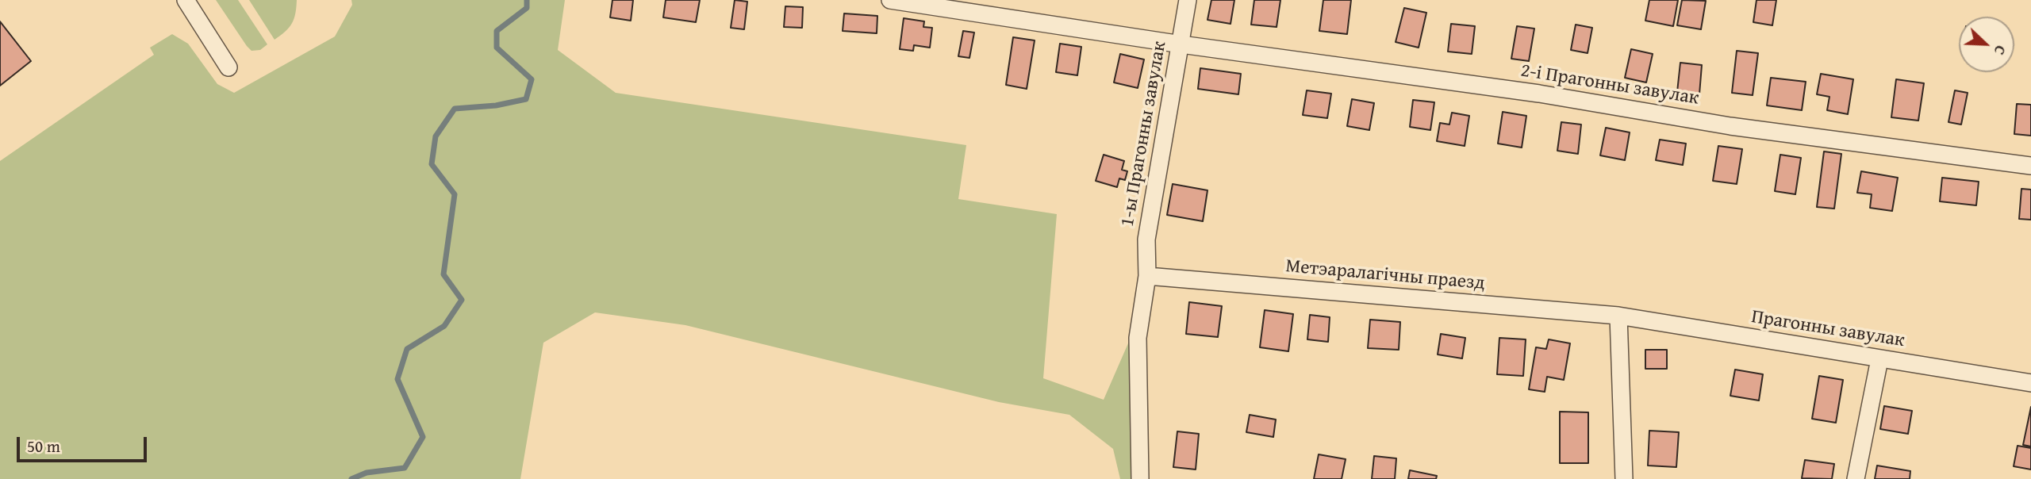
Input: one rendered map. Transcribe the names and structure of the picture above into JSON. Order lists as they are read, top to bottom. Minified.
{"streets":{"street":["2-і Прагонны завулак","1-ы Прагонны завулак","Метэаралагічны праезд","Прагонны завулак"]},"crossings":[["2-і Прагонны завулак","1-ы Прагонны завулак"],["1-ы Прагонны завулак","Метэаралагічны праезд"],["Метэаралагічны праезд","Прагонны завулак"]],"scale_bar":"50 m","north":"bottom right"}
